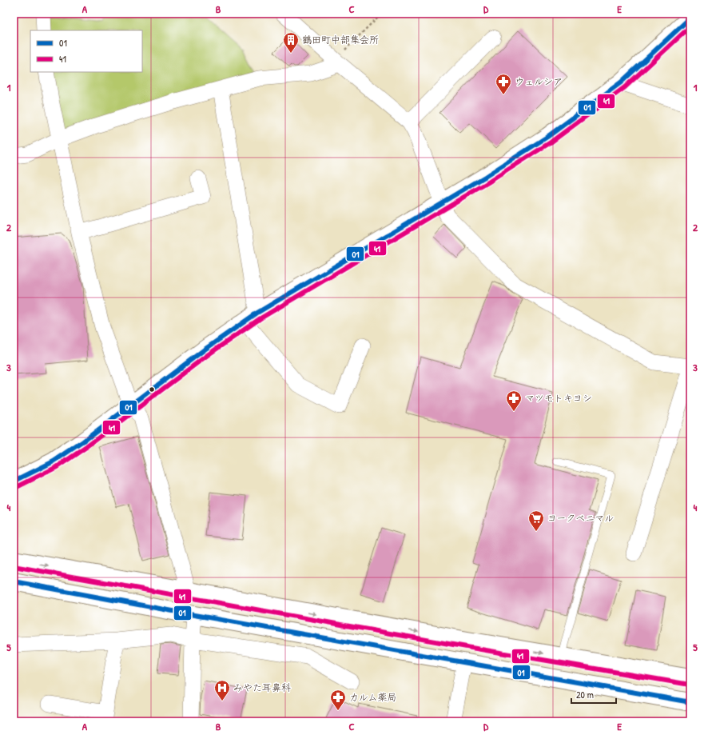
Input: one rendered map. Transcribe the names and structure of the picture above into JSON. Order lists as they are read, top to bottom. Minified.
{"places":{"building":["鶴田町中部集会所"],"pharmacy":["ウェルシア","マツモトキヨシ","カルム薬局"],"supermarket":["ヨークベニマル"],"hospital":["みやた耳鼻科"]},"lines":["transit line 01","transit line 41"],"legend":["01","41"],"scale_bar":"20 m","grid":{"columns":["A","B","C","D","E"],"rows":["1","2","3","4","5"]}}
